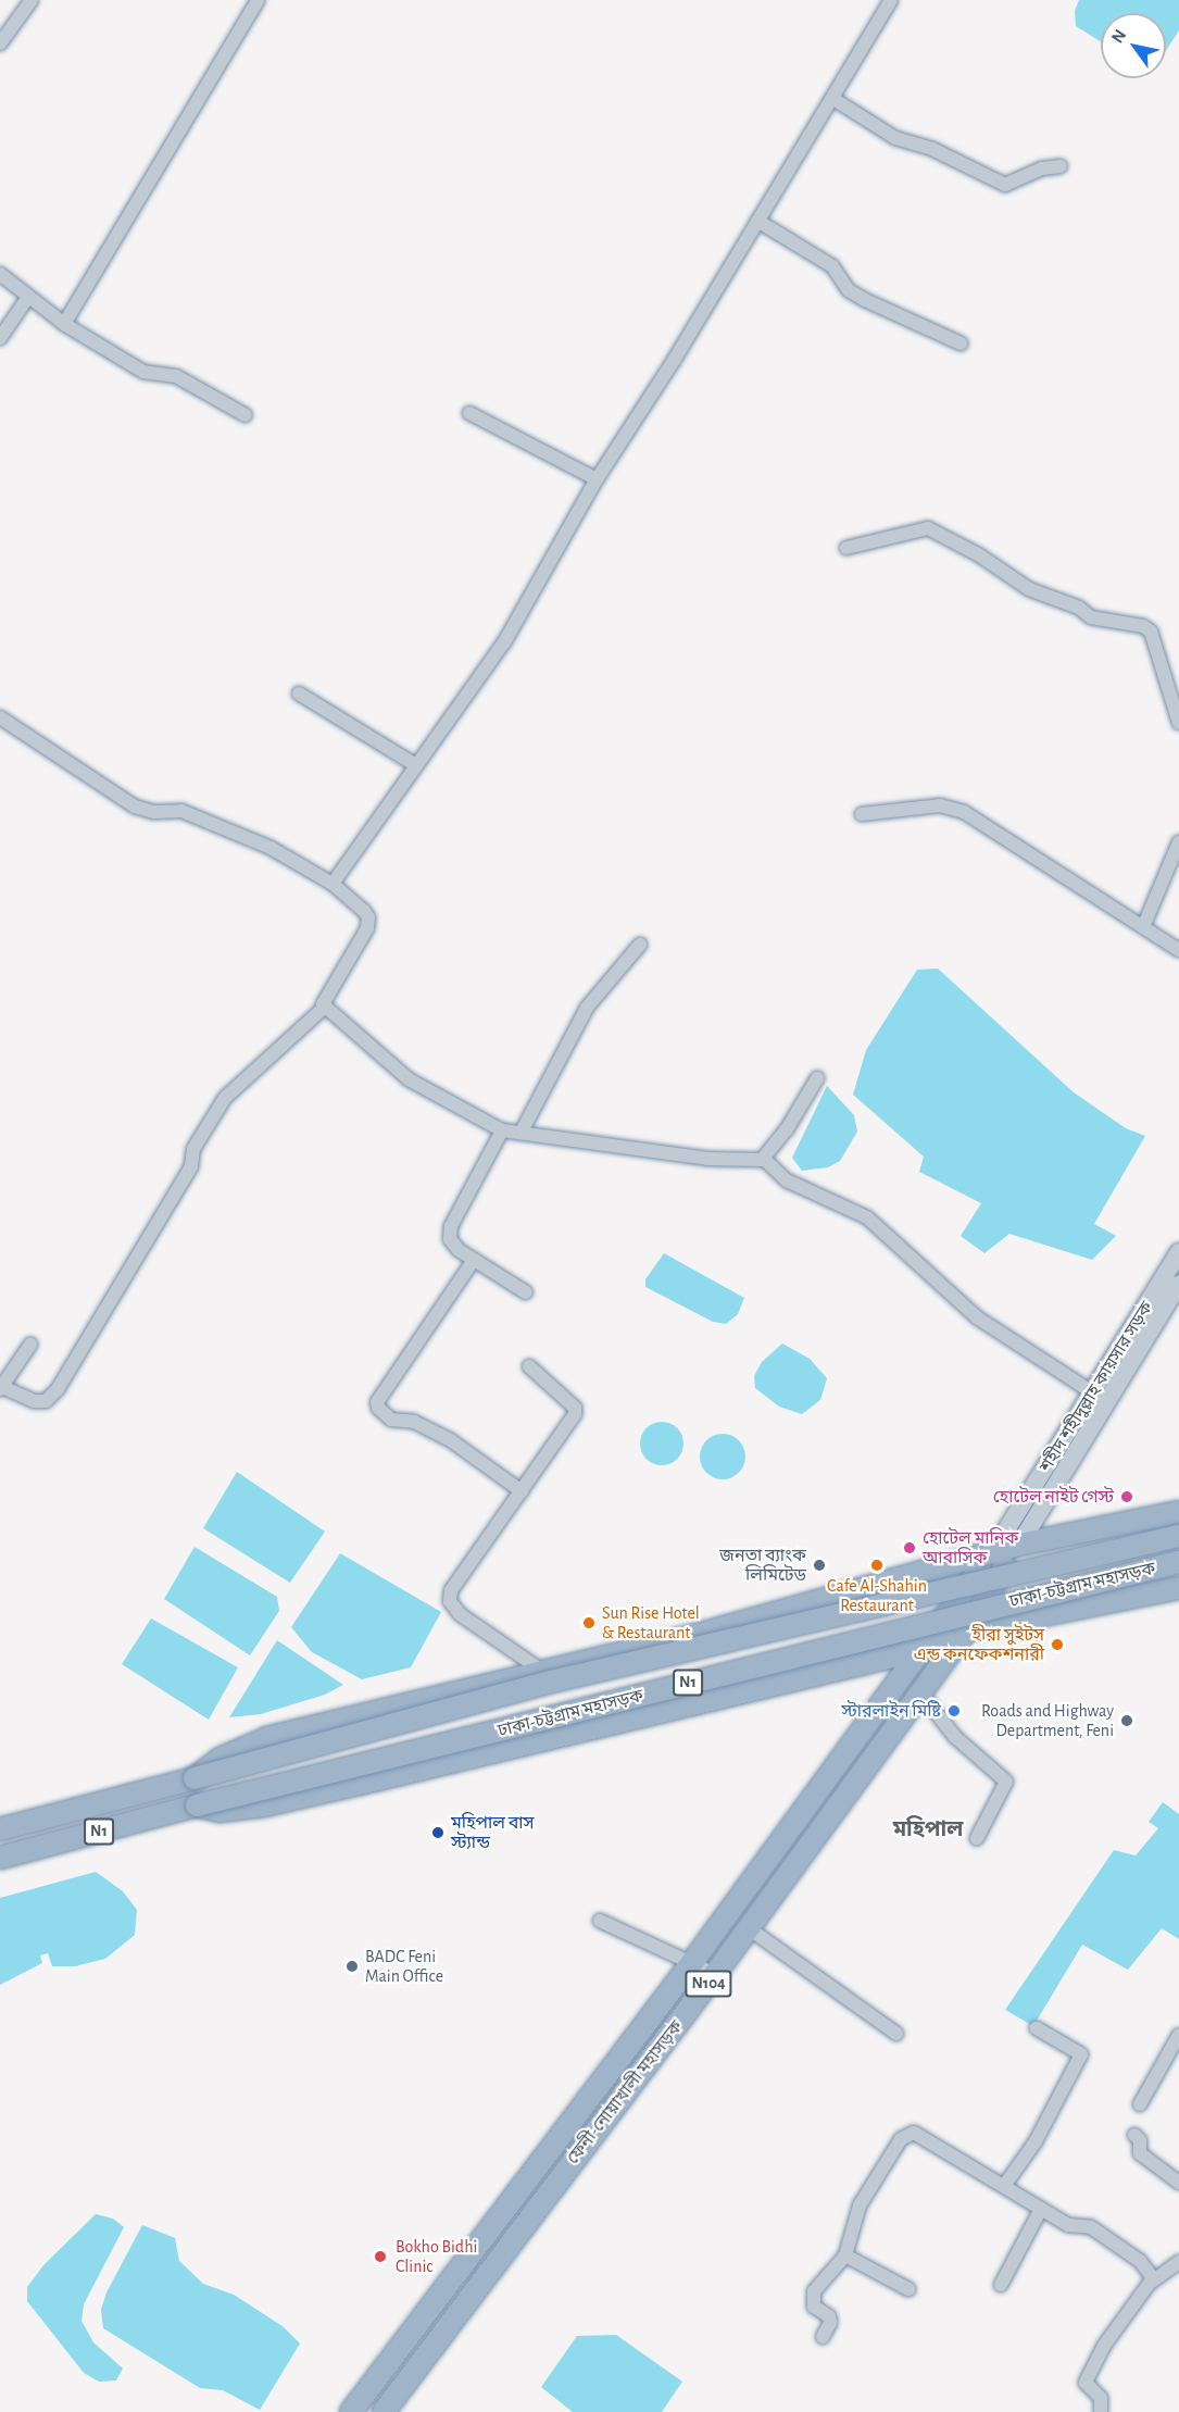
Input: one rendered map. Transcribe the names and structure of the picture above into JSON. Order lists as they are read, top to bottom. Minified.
{"streets":{"highway":["ঢাকা-চট্টগ্রাম মহাসড়ক","N1","N104","ফেনী-নোয়াখালী মহাসড়ক"],"main road":["শহীদ শহীদুল্লাহ কায়সার সড়ক"]},"crossings":[["শহীদ শহীদুল্লাহ কায়সার সড়ক","ফেনী-নোয়াখালী মহাসড়ক"]],"districts":["মহিপাল"],"places":["হোটেল নাইট গেস্ট","হোটেল মানিক আবাসিক","জনতা ব্যাংক লিমিটেড","Cafe Al-Shahin Restaurant","Sun Rise Hotel & Restaurant","হীরা সুইটস এন্ড কনফেকশনারী","স্টারলাইন মিষ্টি","Roads and Highway Department, Feni","মহিপাল বাস স্ট্যান্ড","BADC Feni Main Office","Bokho Bidhi Clinic"],"north":"top left"}
